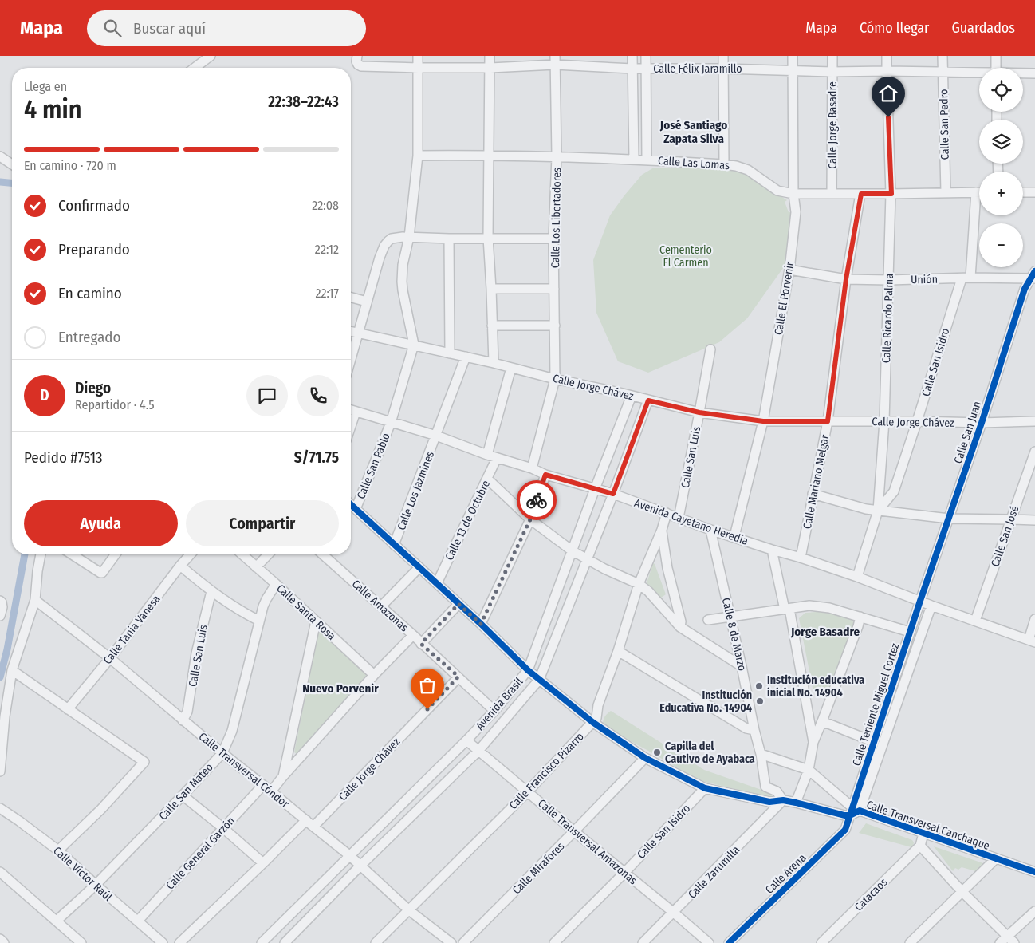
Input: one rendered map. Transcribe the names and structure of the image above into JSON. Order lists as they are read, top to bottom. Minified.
{"streets":{"street":["Calle Félix Jaramillo","Calle San Pedro","Calle Jorge Basadre","Calle Las Lomas","Calle Los Libertadores","Unión","Calle El Porvenir","Calle Ricardo Palma","Calle San Isidro","Calle Jorge Chávez","Calle San Juan","Calle San Luis","Calle San Pablo","Calle Mariano Melgar","Calle Los Jazmines","Calle 13 de Octubre","Avenida Cayetano Heredia","Calle San José","Calle Amazonas","Calle Santa Rosa","Calle Tania Vanesa","Calle 8 de Marzo","Avenida Brasil","Calle Teniente Miguel Cortez","Calle Transversal Cóndor","Calle Francisco Pizarro","Calle San Mateo","Calle Transversal Canchaque","Calle Transversal Amazonas","Calle General Garzón","Calle Mirafores","Calle Zarumilla","Calle Víctor Raúl","Calle Arena","Catacaos"]},"crossings":[["Calle Félix Jaramillo","Calle San Pedro"],["Calle Félix Jaramillo","Calle Jorge Basadre"],["Calle Félix Jaramillo","Calle Los Libertadores"],["Calle Félix Jaramillo","Calle El Porvenir"],["Calle Félix Jaramillo","Calle Ricardo Palma"],["Calle San Pedro","Calle Las Lomas"],["Calle Jorge Basadre","Calle Las Lomas"],["Calle Las Lomas","Calle Los Libertadores"],["Calle Las Lomas","Calle El Porvenir"],["Calle Las Lomas","Calle Ricardo Palma"],["Calle Las Lomas","Calle Mariano Melgar"],["Calle Los Libertadores","Calle Jorge Chávez"],["Calle Los Libertadores","Avenida Cayetano Heredia"],["Unión","Calle El Porvenir"],["Unión","Calle Ricardo Palma"],["Unión","Calle San Isidro"],["Unión","Calle San Juan"],["Unión","Calle Mariano Melgar"],["Calle El Porvenir","Calle Jorge Chávez"],["Calle El Porvenir","Avenida Cayetano Heredia"],["Calle Ricardo Palma","Calle San Isidro"],["Calle Ricardo Palma","Calle Jorge Chávez"],["Calle Ricardo Palma","Avenida Cayetano Heredia"],["Calle San Isidro","Calle Jorge Chávez"],["Calle San Isidro","Calle Transversal Canchaque"],["Calle San Isidro","Calle Transversal Amazonas"],["Calle Jorge Chávez","Calle San Juan"],["Calle Jorge Chávez","Calle San Luis"],["Calle Jorge Chávez","Calle San Pablo"],["Calle Jorge Chávez","Calle Mariano Melgar"],["Calle Jorge Chávez","Calle Los Jazmines"],["Calle Jorge Chávez","Calle Amazonas"],["Calle Jorge Chávez","Avenida Brasil"],["Calle Jorge Chávez","Calle Transversal Cóndor"],["Calle San Juan","Avenida Cayetano Heredia"],["Calle San Juan","Calle Teniente Miguel Cortez"],["Calle San Luis","Avenida Cayetano Heredia"],["Calle San Luis","Calle Transversal Cóndor"],["Calle San Pablo","Avenida Cayetano Heredia"],["Calle San Pablo","Calle Transversal Canchaque"],["Calle Mariano Melgar","Avenida Cayetano Heredia"],["Calle Los Jazmines","Avenida Cayetano Heredia"],["Calle Los Jazmines","Calle Transversal Canchaque"],["Calle 13 de Octubre","Avenida Cayetano Heredia"],["Calle 13 de Octubre","Calle Transversal Canchaque"],["Avenida Cayetano Heredia","Calle San José"],["Avenida Cayetano Heredia","Calle 8 de Marzo"],["Avenida Cayetano Heredia","Avenida Brasil"],["Avenida Cayetano Heredia","Calle Teniente Miguel Cortez"],["Avenida Cayetano Heredia","Calle Francisco Pizarro"],["Calle Amazonas","Avenida Brasil"],["Calle Santa Rosa","Calle San Mateo"],["Calle Tania Vanesa","Calle Transversal Cóndor"],["Calle 8 de Marzo","Calle Transversal Canchaque"],["Calle 8 de Marzo","Calle Zarumilla"],["Avenida Brasil","Calle Transversal Cóndor"],["Avenida Brasil","Calle Transversal Canchaque"],["Avenida Brasil","Calle Transversal Amazonas"],["Calle Teniente Miguel Cortez","Calle Transversal Canchaque"],["Calle Teniente Miguel Cortez","Calle Arena"],["Calle Transversal Cóndor","Calle Francisco Pizarro"],["Calle Transversal Cóndor","Calle San Mateo"],["Calle Transversal Cóndor","Calle General Garzón"],["Calle Francisco Pizarro","Calle Transversal Canchaque"],["Calle Francisco Pizarro","Calle Transversal Amazonas"],["Calle San Mateo","Calle Víctor Raúl"],["Calle Transversal Canchaque","Calle Mirafores"],["Calle Transversal Canchaque","Calle Zarumilla"],["Calle Transversal Canchaque","Calle Arena"],["Calle Transversal Amazonas","Calle Mirafores"],["Calle Transversal Amazonas","Calle Zarumilla"],["Calle General Garzón","Calle Víctor Raúl"]],"districts":["José Santiago Zapata Silva","Jorge Basadre","Nuevo Porvenir"],"parks":["Cementerio El Carmen"],"places":["Institución educativa inicial No. 14904","Institución Educativa No. 14904","Capilla del Cautivo de Ayabaca"],"page":{"header":"Mapa","search":"Buscar aquí","nav":["Mapa","Cómo llegar","Guardados"],"map_buttons":["+","−"],"heading":["4 min","Llega en","22:38–22:43"],"panel":["Diego","Repartidor · 4.5","Pedido #7513","S/71.75"],"bar":"En camino · 720 m","list":[["Confirmado","22:08"],["Preparando","22:12"],["En camino","22:17"],"Entregado"],"round":"D","buttons":["Ayuda","Compartir"]}}
